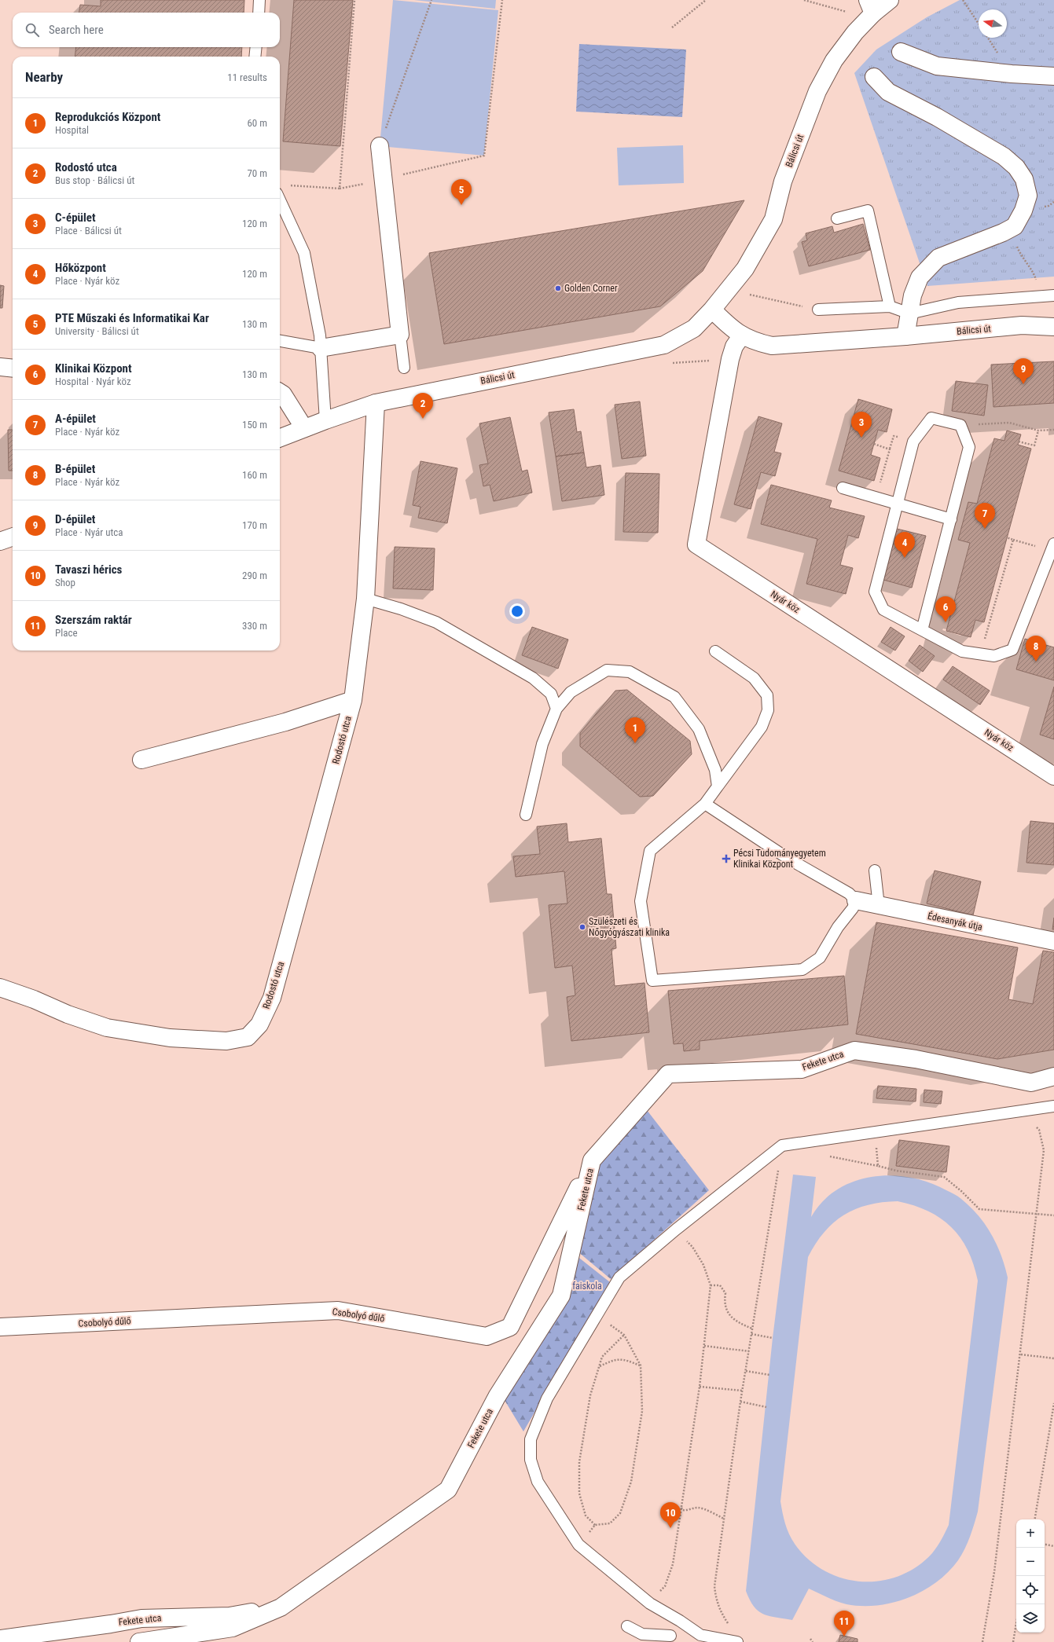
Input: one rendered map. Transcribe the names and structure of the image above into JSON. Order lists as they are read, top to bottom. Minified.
{"streets":{"street":["Bálicsi út","Nyár köz","Rodostó utca","Édesanyák útja","Fekete utca","Csobolyó dűlő"]},"crossings":[["Bálicsi út","Nyár köz"],["Bálicsi út","Rodostó utca"],["Fekete utca","Csobolyó dűlő"]],"parks":["faiskola"],"places":{"other":["Golden Corner","Szülészeti és Nőgyógyászati klinika"],"health":["Pécsi Tudományegyetem Klinikai Központ"]},"north":"left","page":{"search":"Search here","heading":["Nearby","11 results"],"list":[{"mark":"1","name":"Reprodukciós Központ","note":"Hospital","value":"60 m"},{"mark":"2","name":"Rodostó utca","note":"Bus stop · Bálicsi út","value":"70 m"},{"mark":"3","name":"C-épület","note":"Place · Bálicsi út","value":"120 m"},{"mark":"4","name":"Hőközpont","note":"Place · Nyár köz","value":"120 m"},{"mark":"5","name":"PTE Műszaki és Informatikai Kar","note":"University · Bálicsi út","value":"130 m"},{"mark":"6","name":"Klinikai Központ","note":"Hospital · Nyár köz","value":"130 m"},{"mark":"7","name":"A-épület","note":"Place · Nyár köz","value":"150 m"},{"mark":"8","name":"B-épület","note":"Place · Nyár köz","value":"160 m"},{"mark":"9","name":"D-épület","note":"Place · Nyár utca","value":"170 m"},{"mark":"10","name":"Tavaszi hérics","note":"Shop","value":"290 m"},{"mark":"11","name":"Szerszám raktár","note":"Place","value":"330 m"}],"pins":["5","9","2","3","7","4","6","8","1","10","11"],"map_buttons":["+","−"]}}
